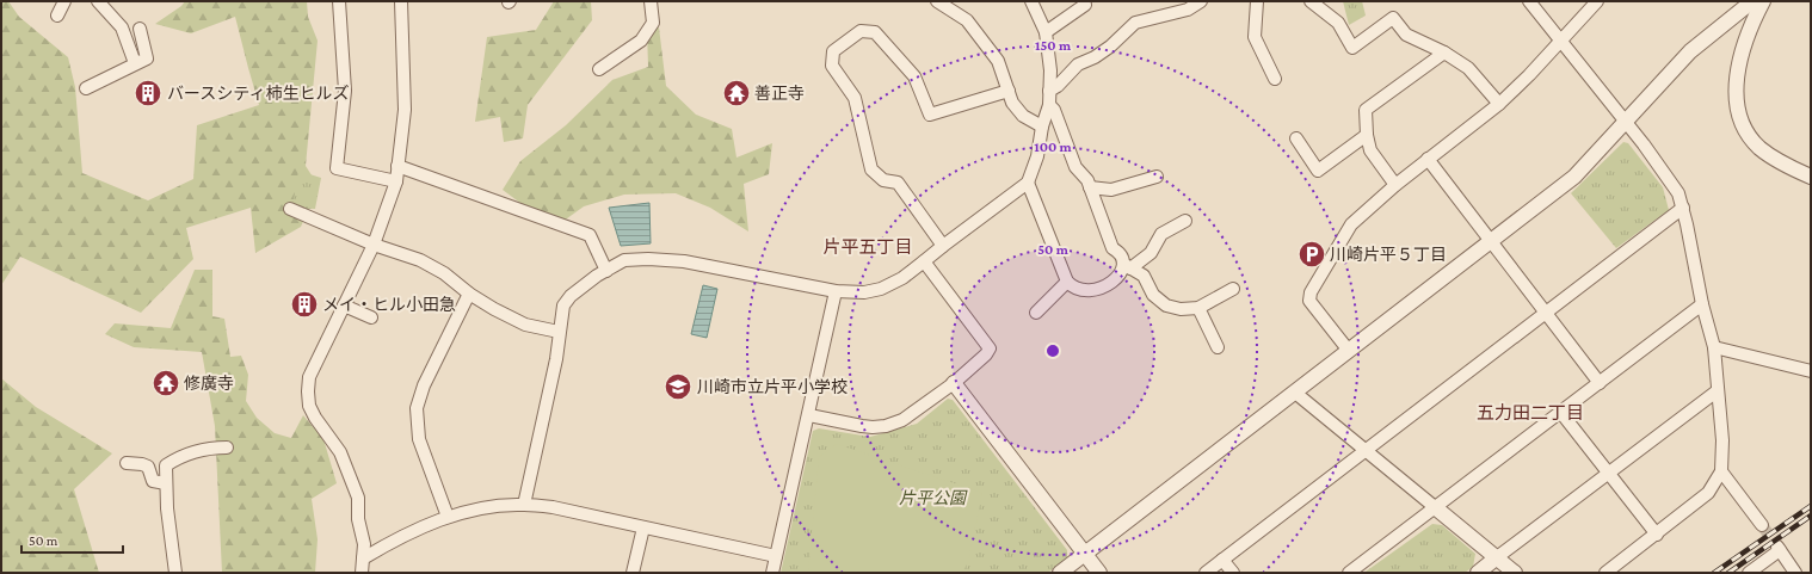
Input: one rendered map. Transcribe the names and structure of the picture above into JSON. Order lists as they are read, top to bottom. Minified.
{"districts":["片平五丁目","五力田二丁目"],"parks":["片平公園"],"places":{"building":["バースシティ柿生ヒルズ","メイ・ヒル小田急"],"temple":["善正寺","修廣寺"],"parking":["川崎片平５丁目"],"school or university":["川崎市立片平小学校"]},"scale_bar":"50 m","rings":["150 m","100 m","50 m"]}
